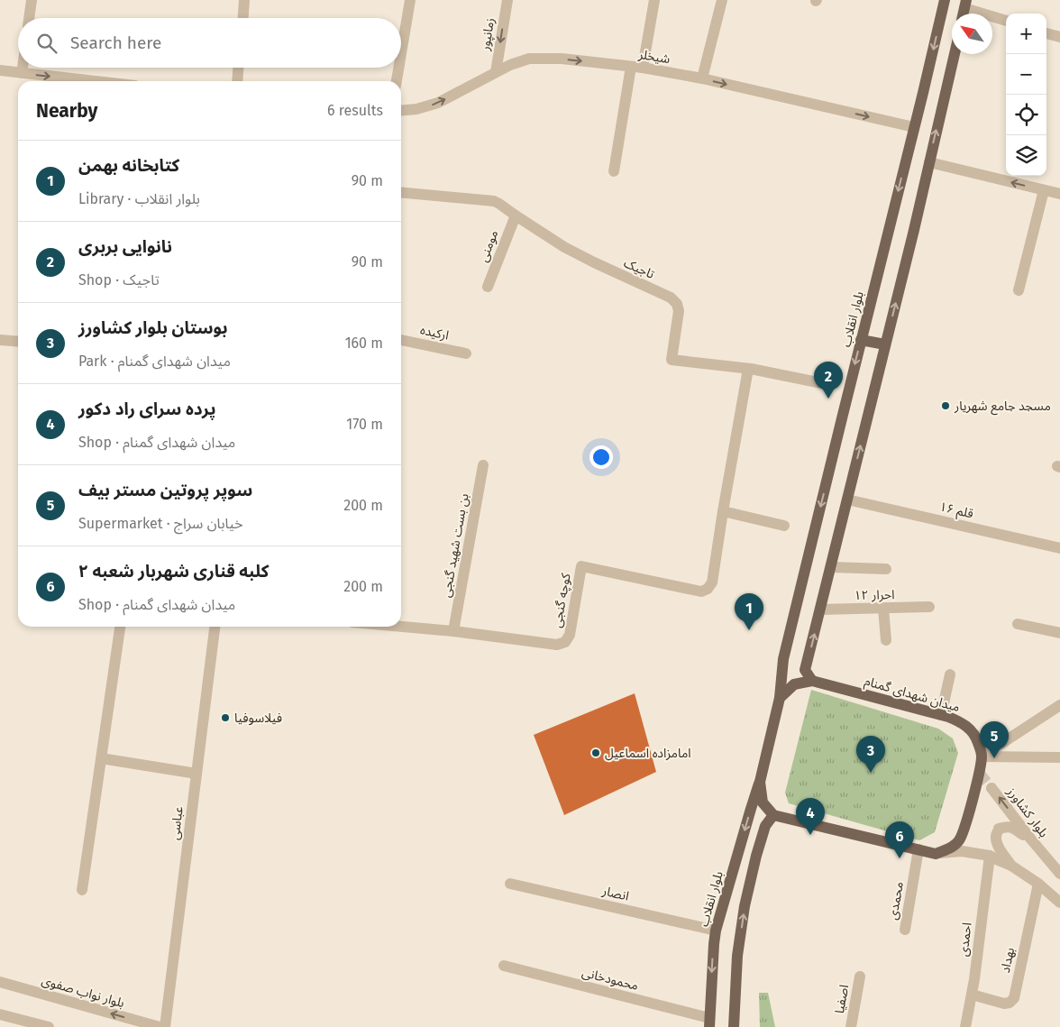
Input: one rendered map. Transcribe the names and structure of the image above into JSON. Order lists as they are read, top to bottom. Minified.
{"streets":{"main road":["بلوار انقلاب","میدان شهدای گمنام"],"street":["زمانپور","شیخلر","مومنی","تاجیک","ارکیده","قلم ۱۶","بن بست شهید گنجی","احرار ۱۲","کوچه گنجی","بلوار کشاورز","عباسی","انصار","محمدی","احمدی","بهداد","محمودخانی","بلوار نواب صفوی","اصفیا"]},"crossings":[["زمانپور","شیخلر"],["شیخلر","بلوار انقلاب"],["مومنی","تاجیک"],["تاجیک","کوچه گنجی"],["بلوار انقلاب","انصار"],["بلوار انقلاب","محمودخانی"],["بن بست شهید گنجی","کوچه گنجی"],["احمدی","بهداد"]],"one_way":["شیخلر","بلوار کشاورز"],"places":["مسجد جامع شهریار","فیلاسوفیا","امامزاده اسماعیل"],"north":"top left","page":{"map_buttons":["+","−"],"search":"Search here","heading":["Nearby","6 results"],"list":[{"mark":"1","name":"کتابخانه بهمن","note":"Library · بلوار انقلاب","value":"90 m"},{"mark":"2","name":"نانوایی بربری","note":"Shop · تاجیک","value":"90 m"},{"mark":"3","name":"بوستان بلوار کشاورز","note":"Park · میدان شهدای گمنام","value":"160 m"},{"mark":"4","name":"پرده سرای راد دکور","note":"Shop · میدان شهدای گمنام","value":"170 m"},{"mark":"5","name":"سوپر پروتین مستر بیف","note":"Supermarket · خیابان سراج","value":"200 m"},{"mark":"6","name":"کلبه قناری شهربار شعبه ۲","note":"Shop · میدان شهدای گمنام","value":"200 m"}],"pins":["2","1","5","3","4","6"]}}
